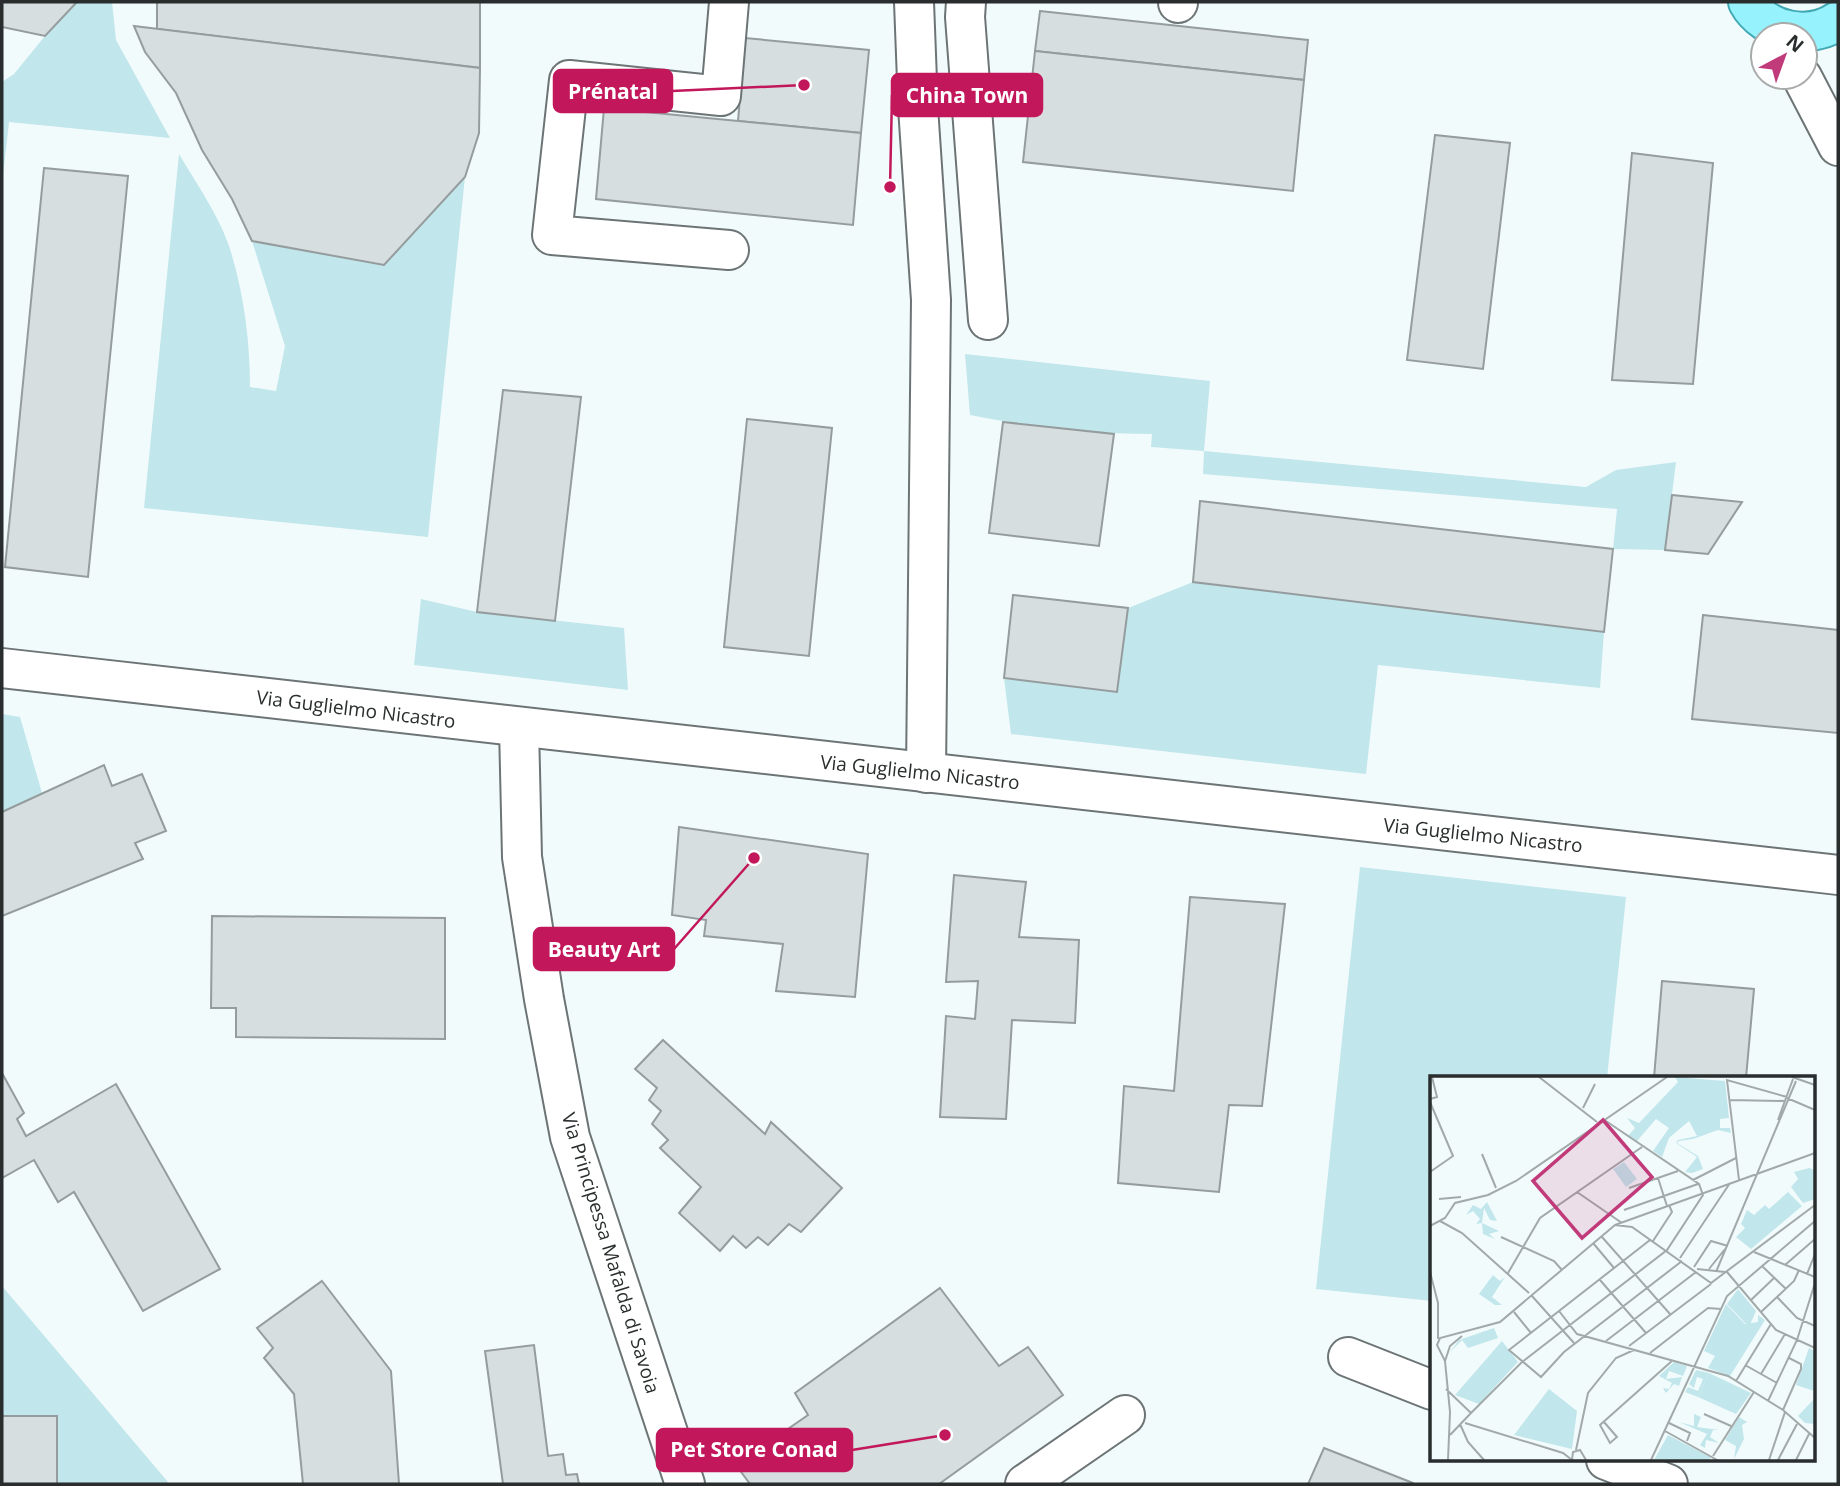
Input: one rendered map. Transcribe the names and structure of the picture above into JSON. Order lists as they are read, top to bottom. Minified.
{"streets":{"street":["Via Guglielmo Nicastro","Via Principessa Mafalda di Savoia"]},"crossings":[["Via Guglielmo Nicastro","Via Principessa Mafalda di Savoia"]],"places":["Prénatal","China Town","Beauty Art","Pet Store Conad"],"north":"top right"}
